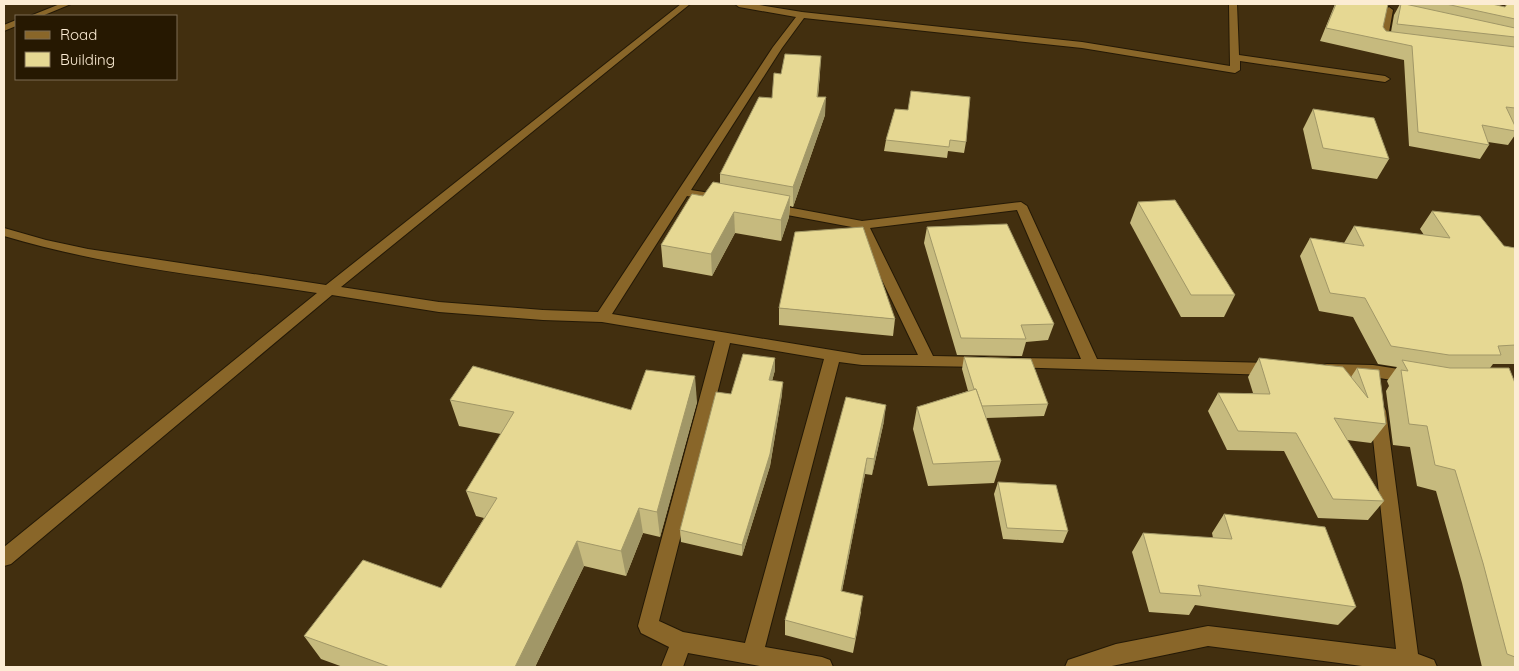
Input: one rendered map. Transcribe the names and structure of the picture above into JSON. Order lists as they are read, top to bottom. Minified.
{"legend":["Road","Building"]}
